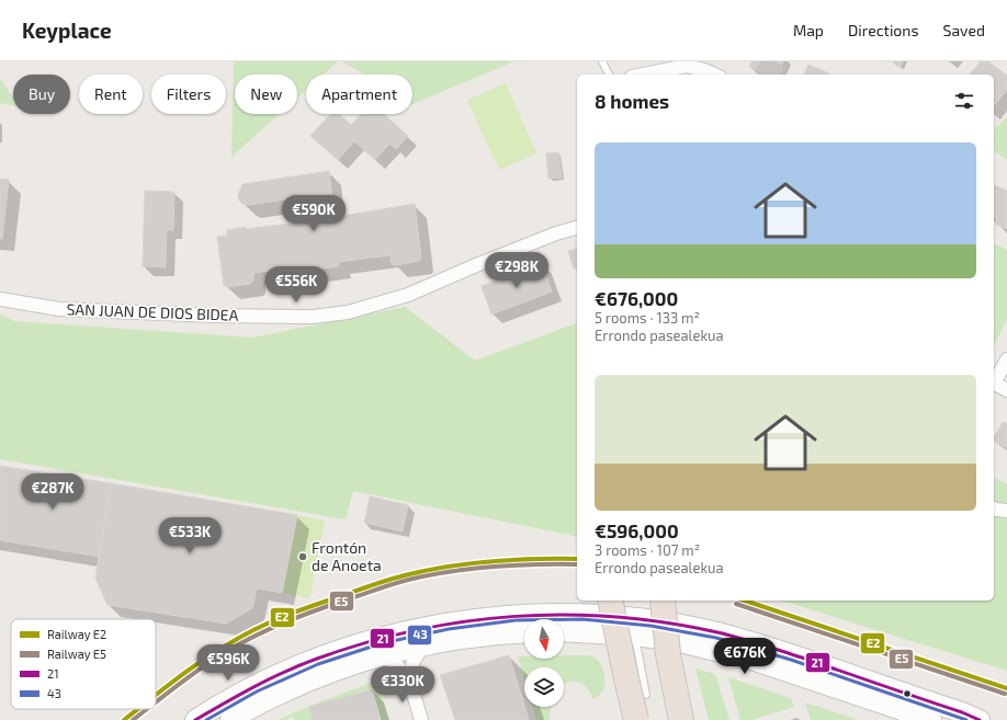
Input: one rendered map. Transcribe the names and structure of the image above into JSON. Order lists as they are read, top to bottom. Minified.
{"streets":{"street":["SAN JUAN DE DIOS BIDEA"]},"places":["Frontón de Anoeta"],"lines":["rail line E2","rail line E5","transit line 21","transit line 43"],"legend":["Railway E2","Railway E5","21","43"],"north":"bottom","page":{"header":"Keyplace","nav":["Map","Directions","Saved"],"chip":["Buy","Rent","Filters","New","Apartment"],"heading":"8 homes","list":[{"name":"€676,000","note":"5 rooms · 133 m² · Errondo pasealekua"},{"name":"€596,000","note":"3 rooms · 107 m² · Errondo pasealekua"}],"price":["€590K","€298K","€556K","€287K","€533K","€676K","€596K","€330K"]}}
